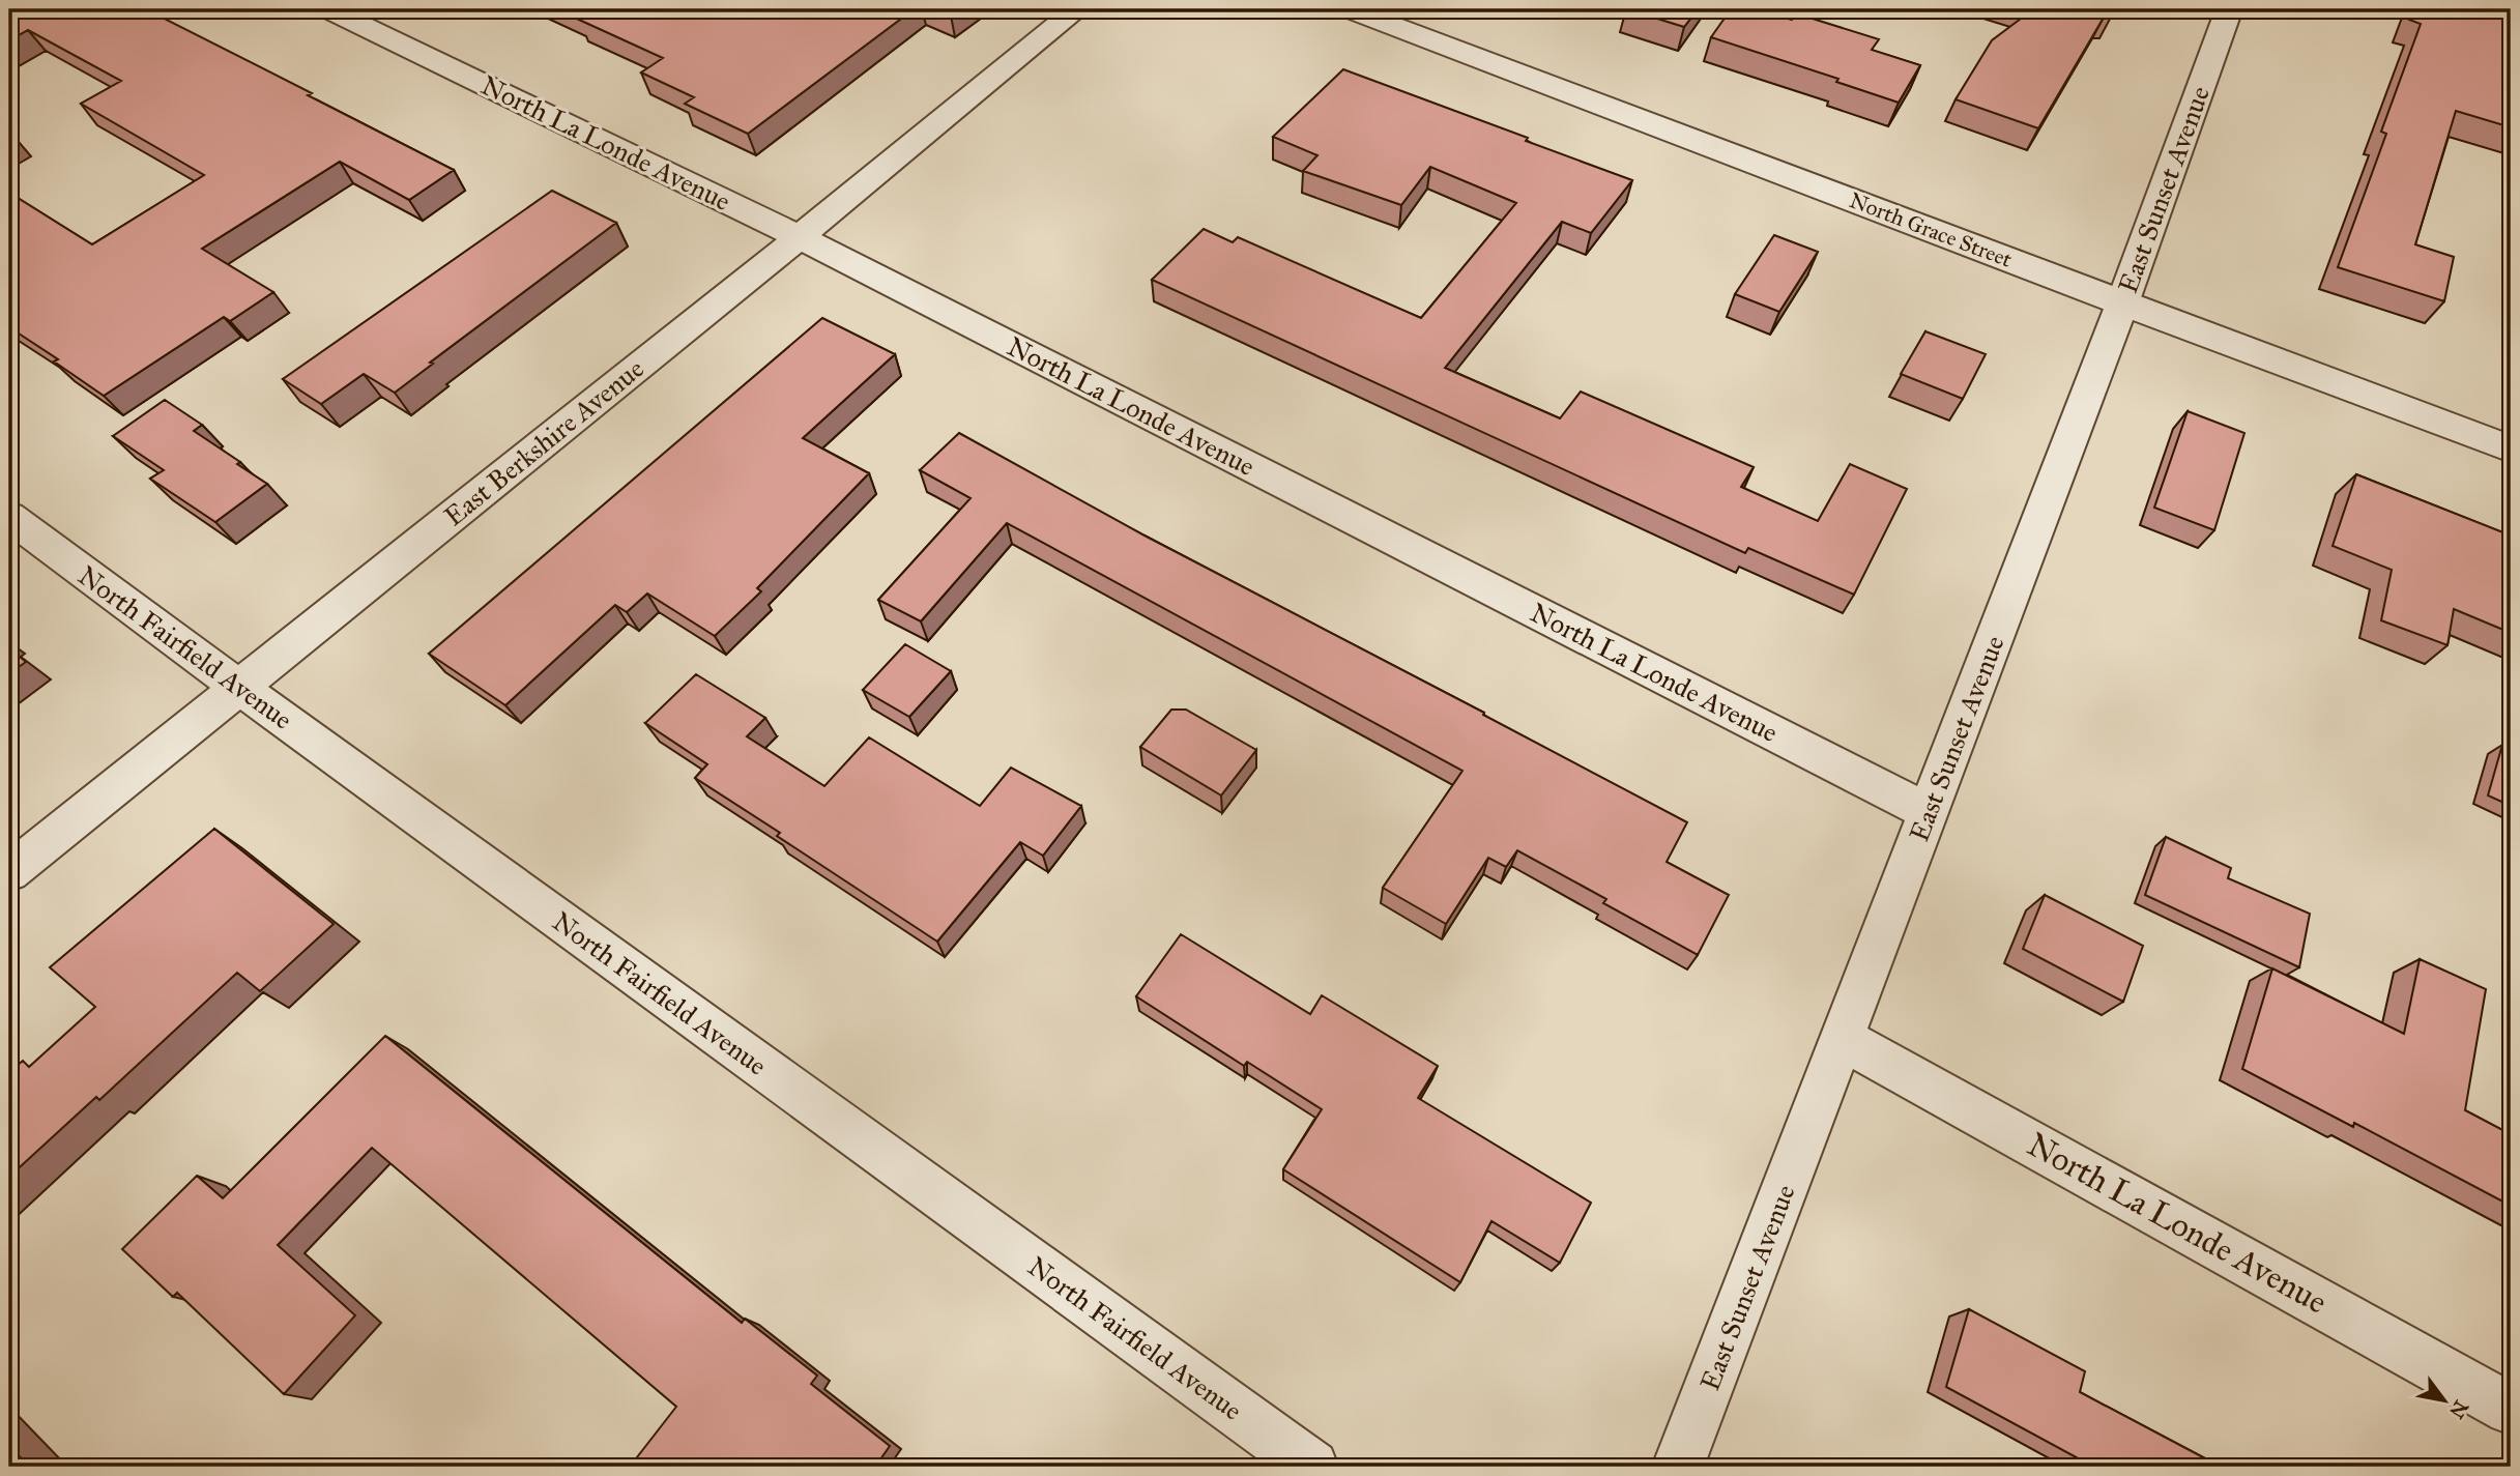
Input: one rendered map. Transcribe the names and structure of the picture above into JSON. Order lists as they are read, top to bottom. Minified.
{"streets":{"street":["North La Londe Avenue","East Sunset Avenue","North Grace Street","East Berkshire Avenue","North Fairfield Avenue"]},"crossings":[["North La Londe Avenue","East Sunset Avenue"],["North La Londe Avenue","East Berkshire Avenue"],["East Sunset Avenue","North Grace Street"],["East Berkshire Avenue","North Fairfield Avenue"]],"north":"bottom right"}
